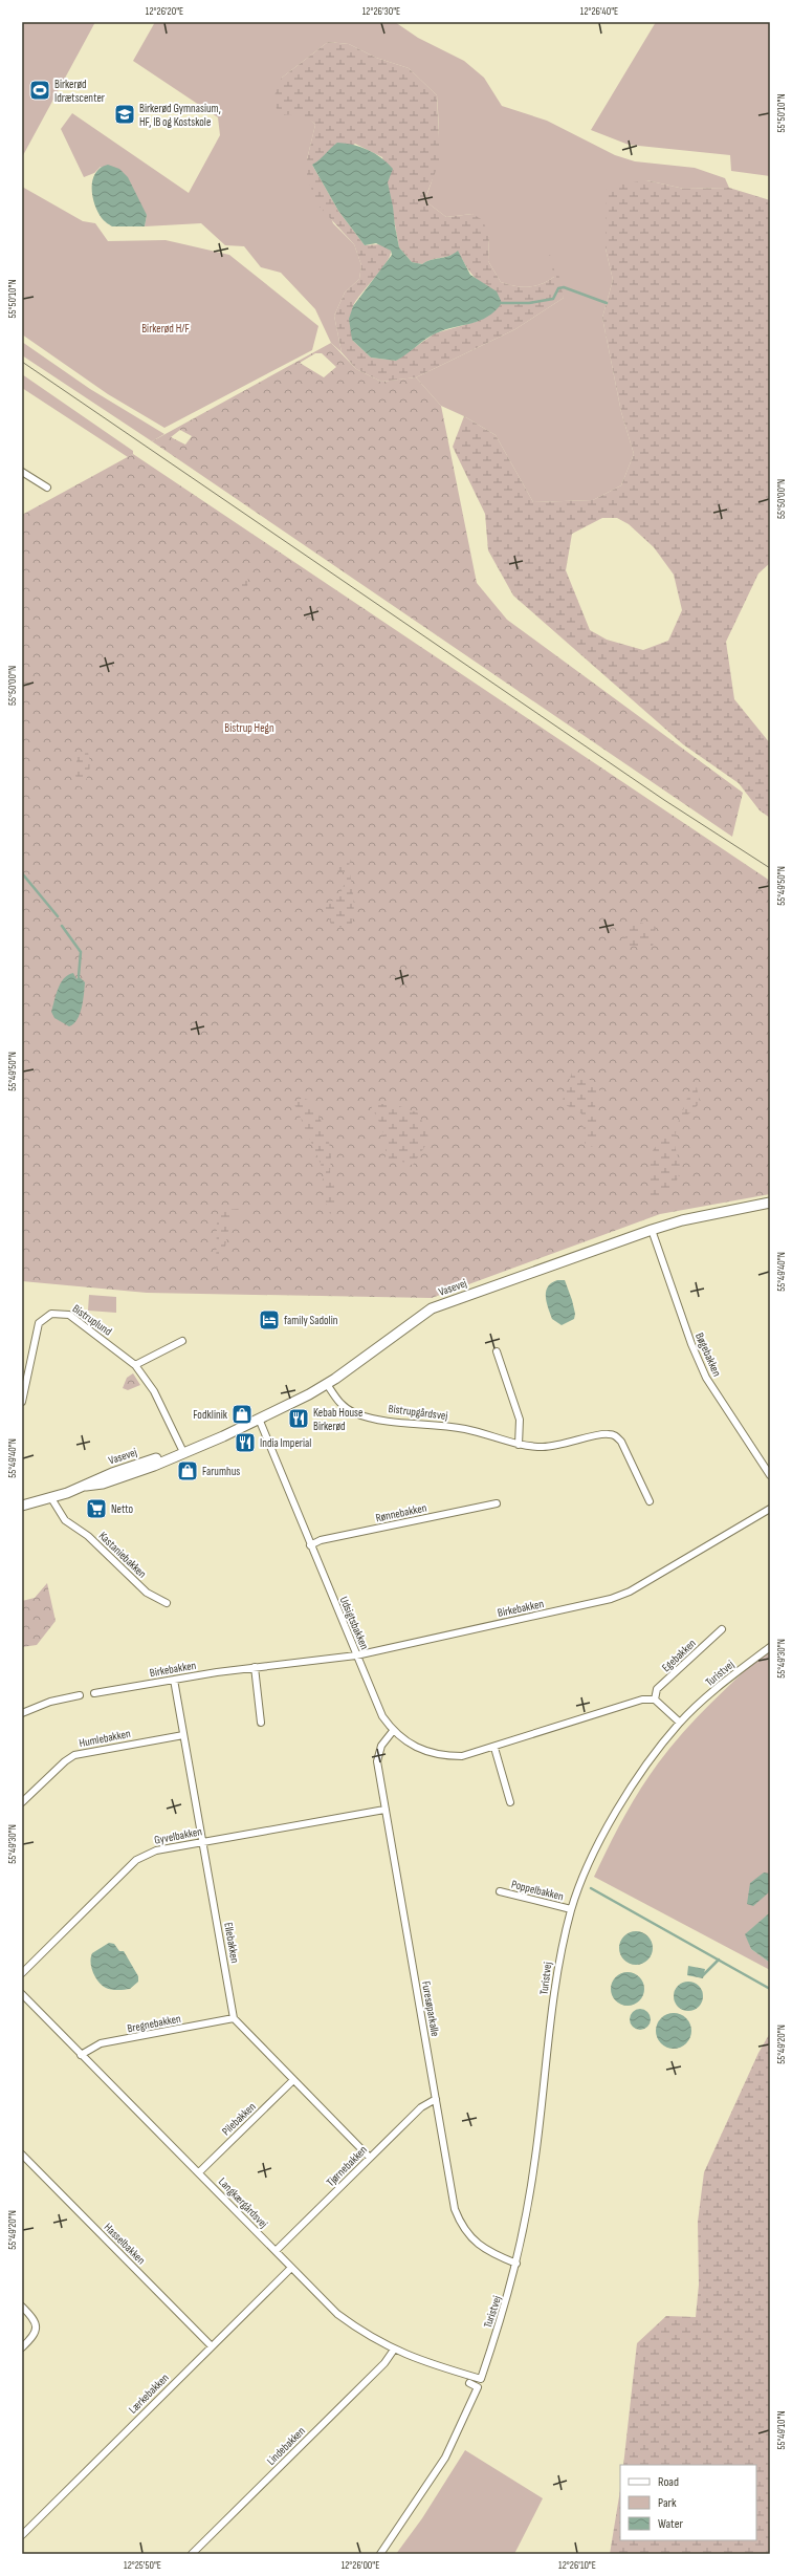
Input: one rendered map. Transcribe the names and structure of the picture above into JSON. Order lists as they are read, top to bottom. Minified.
{"streets":{"street":["Vasevej","Bistruplund","Bøgebakken","Bistrupgårdsvej","Rønnebakken","Kastaniebakken","Birkebakken","Udsigtsbakken","Egebakken","Turistvej","Humlebakken","Gyvelbakken","Poppelbakken","Ellebakken","Furesøparkalle","Bregnebakken","Pilebakken","Tjørnebakken","Langkærgårdsvej","Hasselbakken","Lærkebakken","Lindebakken"]},"crossings":[["Vasevej","Bistruplund"],["Vasevej","Bøgebakken"],["Vasevej","Bistrupgårdsvej"],["Vasevej","Kastaniebakken"],["Vasevej","Udsigtsbakken"],["Rønnebakken","Udsigtsbakken"],["Birkebakken","Udsigtsbakken"],["Birkebakken","Ellebakken"],["Udsigtsbakken","Egebakken"],["Udsigtsbakken","Furesøparkalle"],["Turistvej","Poppelbakken"],["Turistvej","Furesøparkalle"],["Turistvej","Langkærgårdsvej"],["Humlebakken","Ellebakken"],["Gyvelbakken","Ellebakken"],["Gyvelbakken","Furesøparkalle"],["Ellebakken","Bregnebakken"],["Furesøparkalle","Tjørnebakken"],["Bregnebakken","Langkærgårdsvej"],["Pilebakken","Langkærgårdsvej"],["Tjørnebakken","Langkærgårdsvej"],["Langkærgårdsvej","Lærkebakken"],["Langkærgårdsvej","Lindebakken"],["Hasselbakken","Lærkebakken"]],"parks":["Birkerød H/F","Bistrup Hegn"],"places":{"sports":["Birkerød Idrætscenter"],"school or university":["Birkerød Gymnasium, HF, IB og Kostskole"],"hotel":["family Sadolin"],"shop":["Fodklinik","Farumhus"],"restaurant":["Kebab House Birkerød","India Imperial"],"supermarket":["Netto"]},"legend":["Road","Park","Water"],"coordinates":["12°26'20\"E","12°26'30\"E","12°26'40\"E","55°50'10\"N","55°50'00\"N","55°49'50\"N","55°49'40\"N","55°49'30\"N","55°49'20\"N","55°49'10\"N","12°25'50\"E","12°26'00\"E","12°26'10\"E"]}
